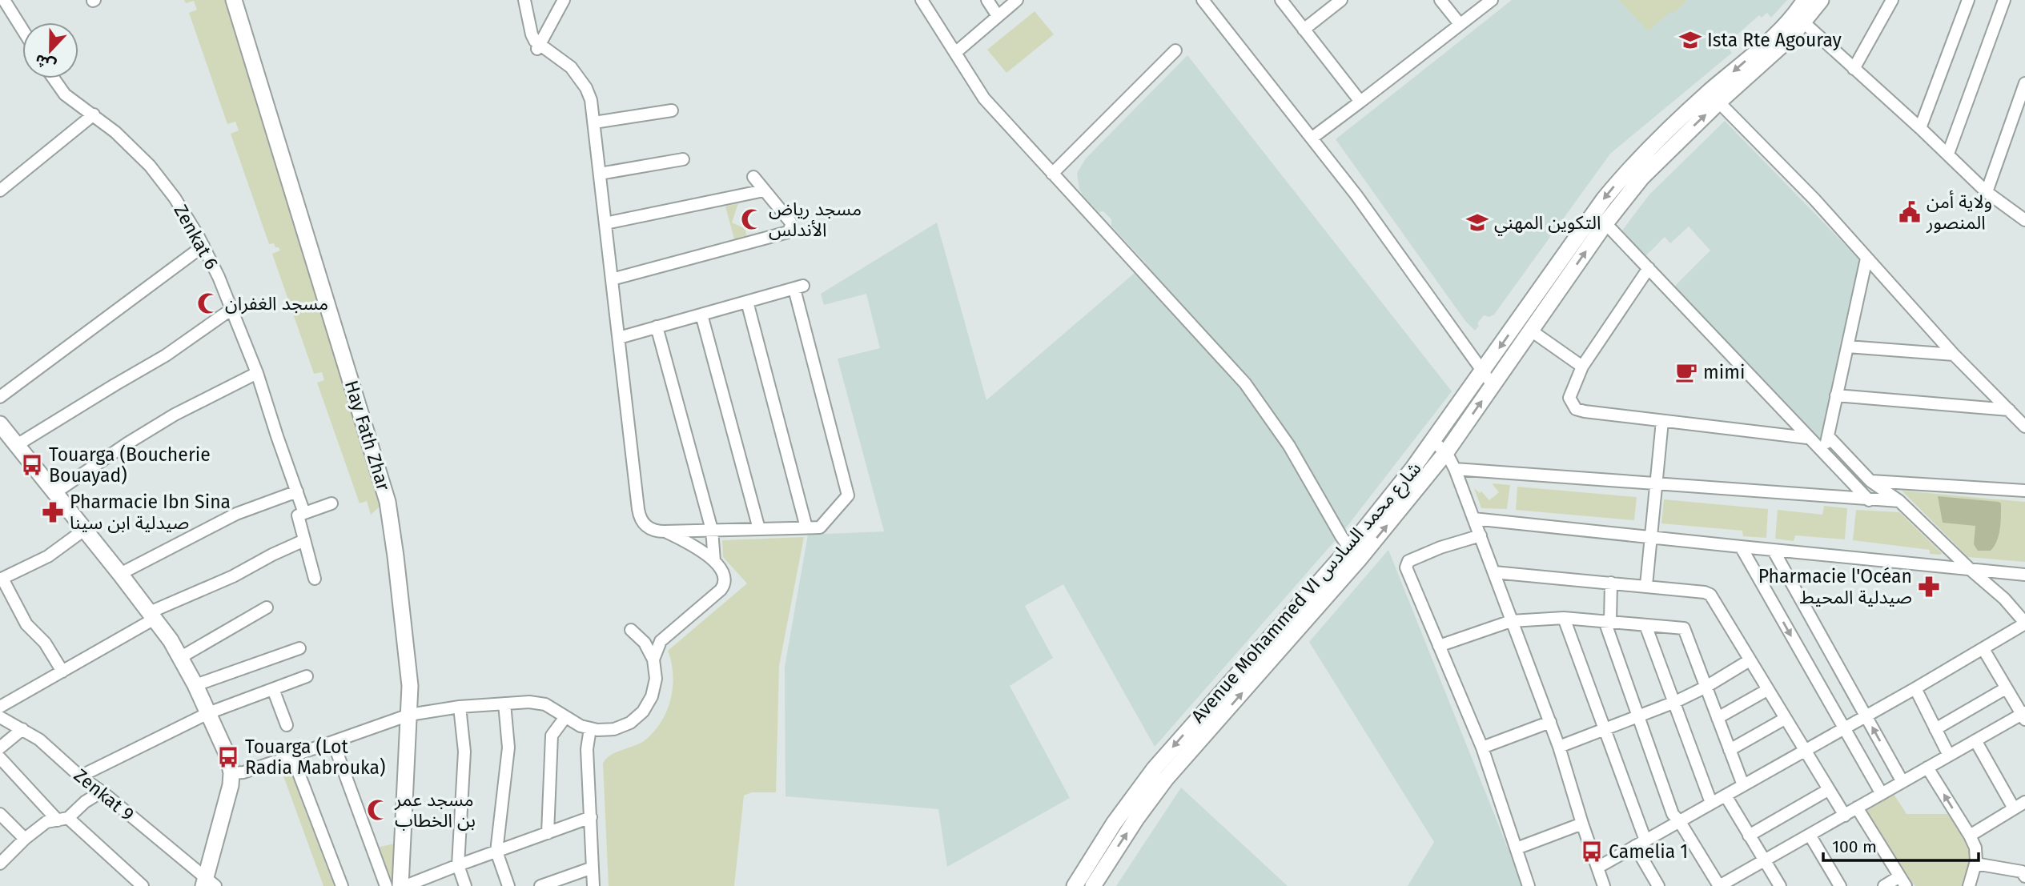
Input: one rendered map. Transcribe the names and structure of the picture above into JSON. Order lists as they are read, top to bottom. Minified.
{"streets":{"main road":["Hay Fath Zhar","Avenue Mohammed VI شارع محمد السادس"],"street":["Zenkat 6","Zenkat 9"]},"places":{"school or university":["Ista Rte Agouray","التكوين المهني"],"public building":["ولاية أمن المنصور"],"mosque":["مسجد رياض الأندلس","مسجد الغفران","مسجد عمر بن الخطاب"],"cafe":["mimi"],"bus stop":["Touarga (Boucherie Bouayad)","Touarga (Lot Radia Mabrouka)","Camelia 1"],"pharmacy":["Pharmacie Ibn Sina صيدلية ابن سينا","Pharmacie l'Océan صيدلية المحيط"]},"scale_bar":"100 m","north":"bottom"}
